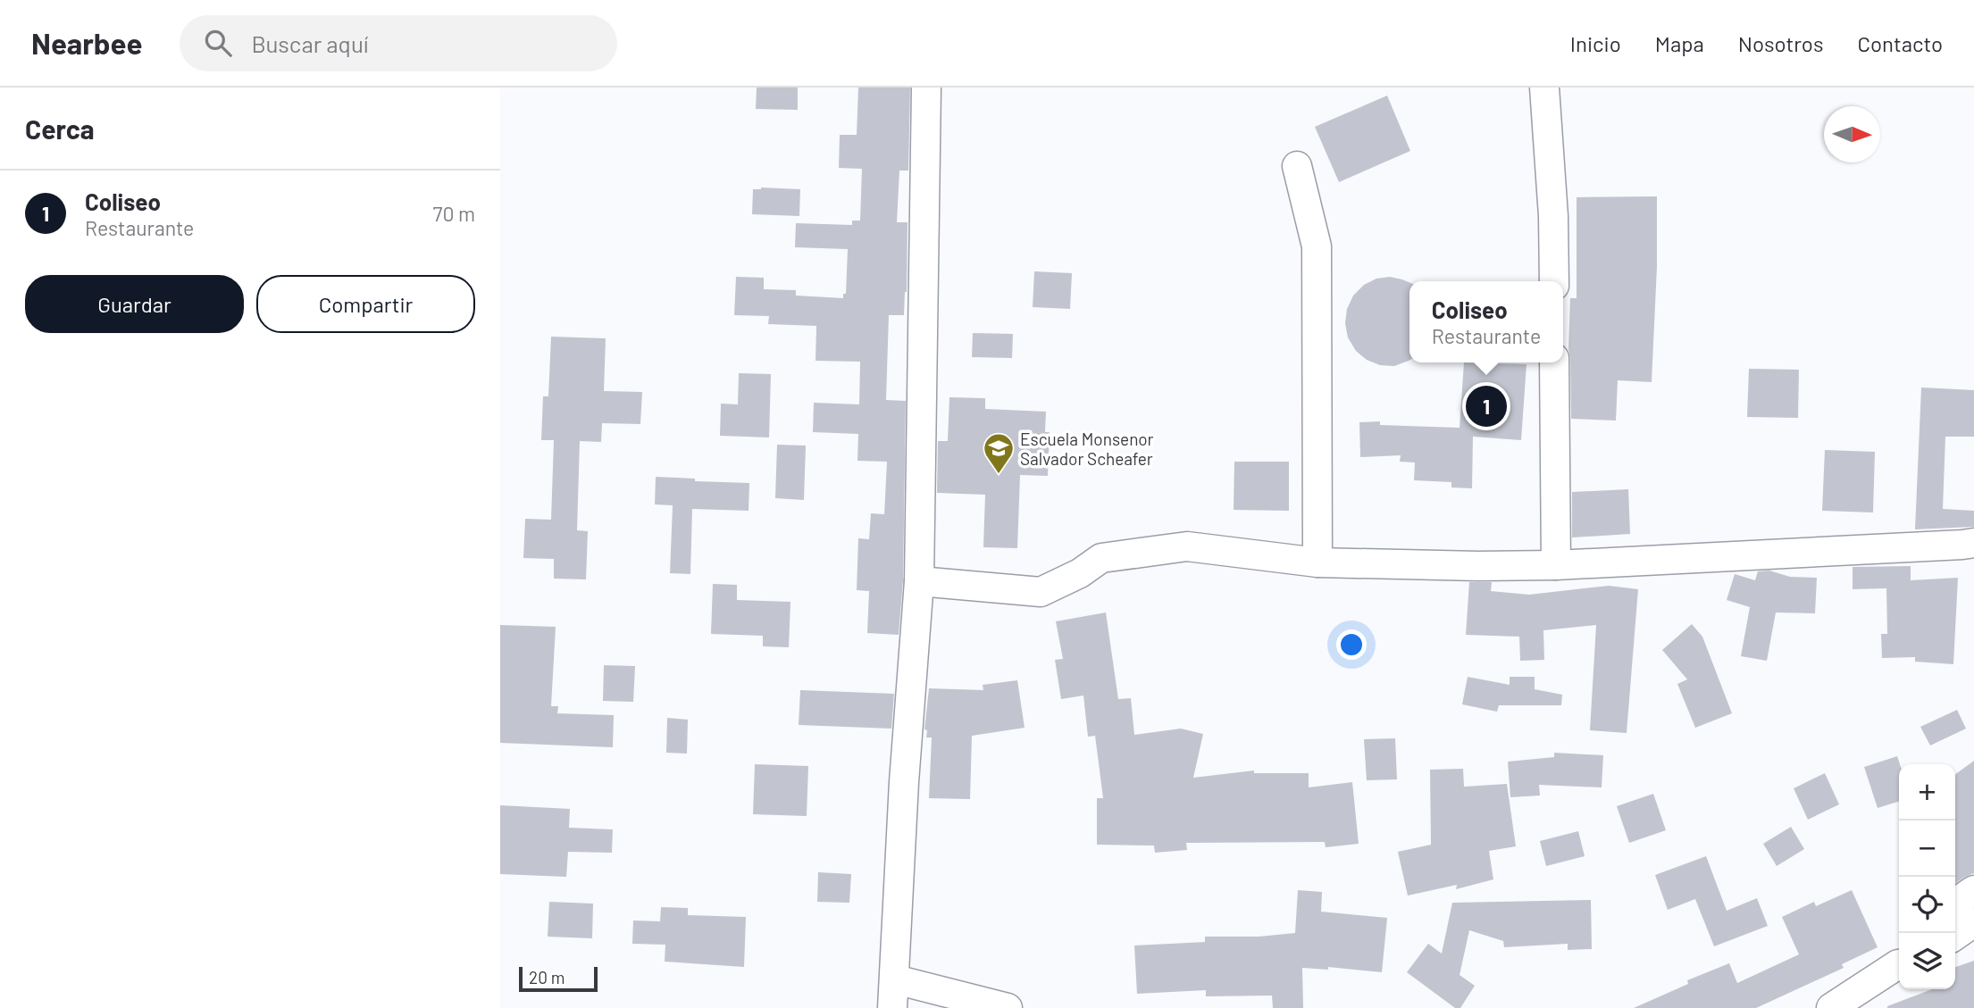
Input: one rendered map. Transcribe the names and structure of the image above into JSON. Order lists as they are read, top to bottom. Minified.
{"places":{"school or university":["Escuela Monsenor Salvador Scheafer"]},"scale_bar":"20 m","north":"right","page":{"header":"Nearbee","search":"Buscar aquí","nav":["Inicio","Mapa","Nosotros","Contacto"],"heading":"Cerca","list":[{"mark":"1","name":"Coliseo","note":"Restaurante","value":"70 m"}],"buttons":["Guardar","Compartir"],"popup":["Coliseo","Restaurante"],"pins":"1","map_buttons":["+","−"],"scale":"20 m"}}
